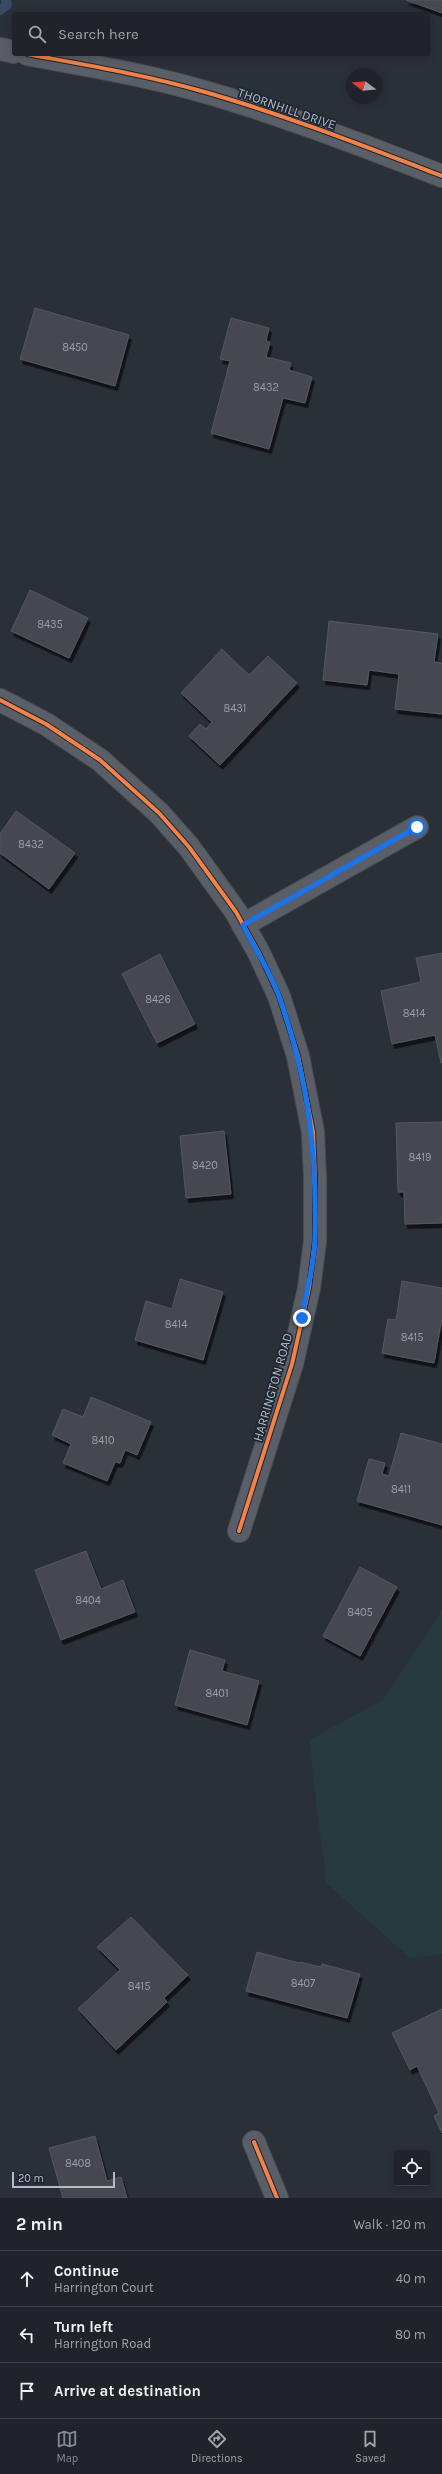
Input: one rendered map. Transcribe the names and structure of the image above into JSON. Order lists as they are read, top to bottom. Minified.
{"streets":{"street":["THORNHILL DRIVE","HARRINGTON ROAD"]},"house_numbers":["8450","8432","8435","8431","8432","8426","8414","8419","8420","8414","8415","8410","8411","8404","8405","8401","8407","8415","8408"],"scale_bar":"20 m","north":"left","page":{"search":"Search here","scale":"20 m","heading":["2 min","Walk · 120 m"],"list":[["Continue","Harrington Court","40 m"],["Turn left","Harrington Road","80 m"],"Arrive at destination"],"nav":["Map","Directions","Saved"]}}
